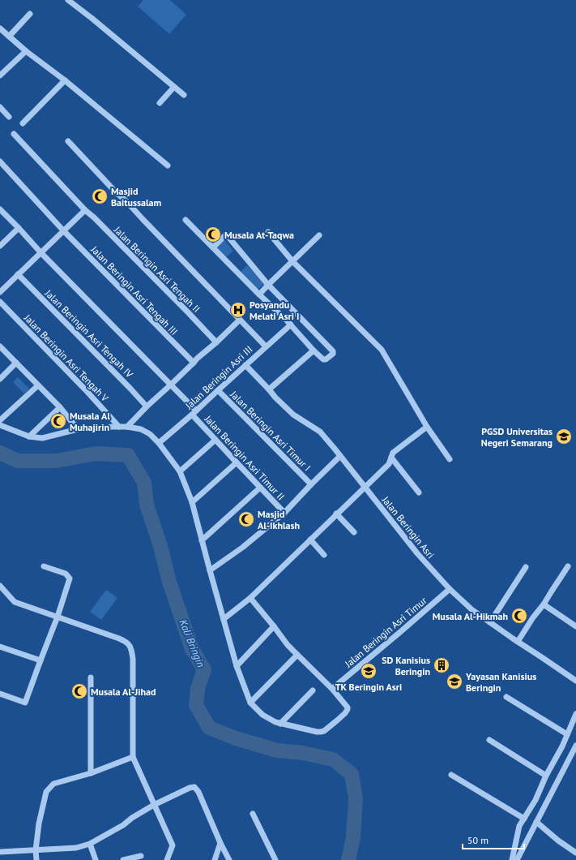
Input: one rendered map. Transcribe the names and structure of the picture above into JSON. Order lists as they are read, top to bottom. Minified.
{"streets":{"street":["Jalan Beringin Asri Tengah II","Jalan Beringin Asri Tengah III","Jalan Beringin Asri Tengah IV","Jalan Beringin Asri Tengah V","Jalan Beringin Asri III","Jalan Beringin Asri Timur I","Jalan Beringin Asri Timur II","Jalan Beringin Asri","Jalan Beringin Asri Timur"]},"crossings":[["Jalan Beringin Asri III","Jalan Beringin Asri Timur I"],["Jalan Beringin Asri III","Jalan Beringin Asri Timur II"],["Jalan Beringin Asri III","Jalan Beringin Asri"],["Jalan Beringin Asri","Jalan Beringin Asri Timur"]],"water":["Kali Bringin"],"places":{"mosque":["Masjid Baitussalam","Musala At-Taqwa","Musala Al Muhajirin","Masjid Al-Ikhlash","Musala Al-Hikmah","Musala Al-Jihad"],"hospital":["Posyandu Melati Asri I"],"school or university":["PGSD Universitas Negeri Semarang","TK Beringin Asri","Yayasan Kanisius Beringin"],"building":["SD Kanisius Beringin"]},"scale_bar":"50 m"}
